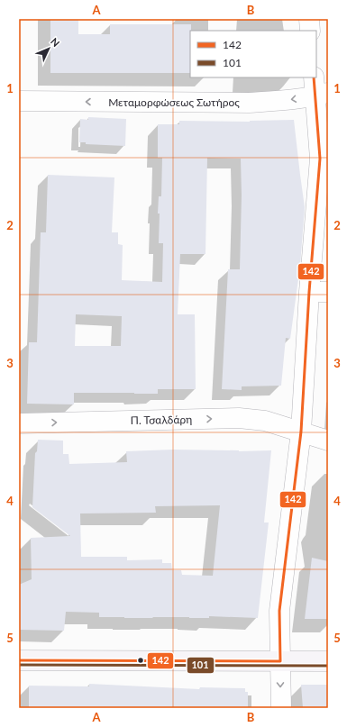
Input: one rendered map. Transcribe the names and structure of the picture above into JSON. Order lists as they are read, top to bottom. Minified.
{"streets":{"street":["Μεταμορφώσεως Σωτήρος","Π. Τσαλδάρη"]},"one_way":["Μεταμορφώσεως Σωτήρος","Π. Τσαλδάρη"],"lines":["transit line 142","transit line 101"],"legend":["142","101"],"north":"top right","grid":{"columns":["A","B"],"rows":["1","2","3","4","5"]}}
